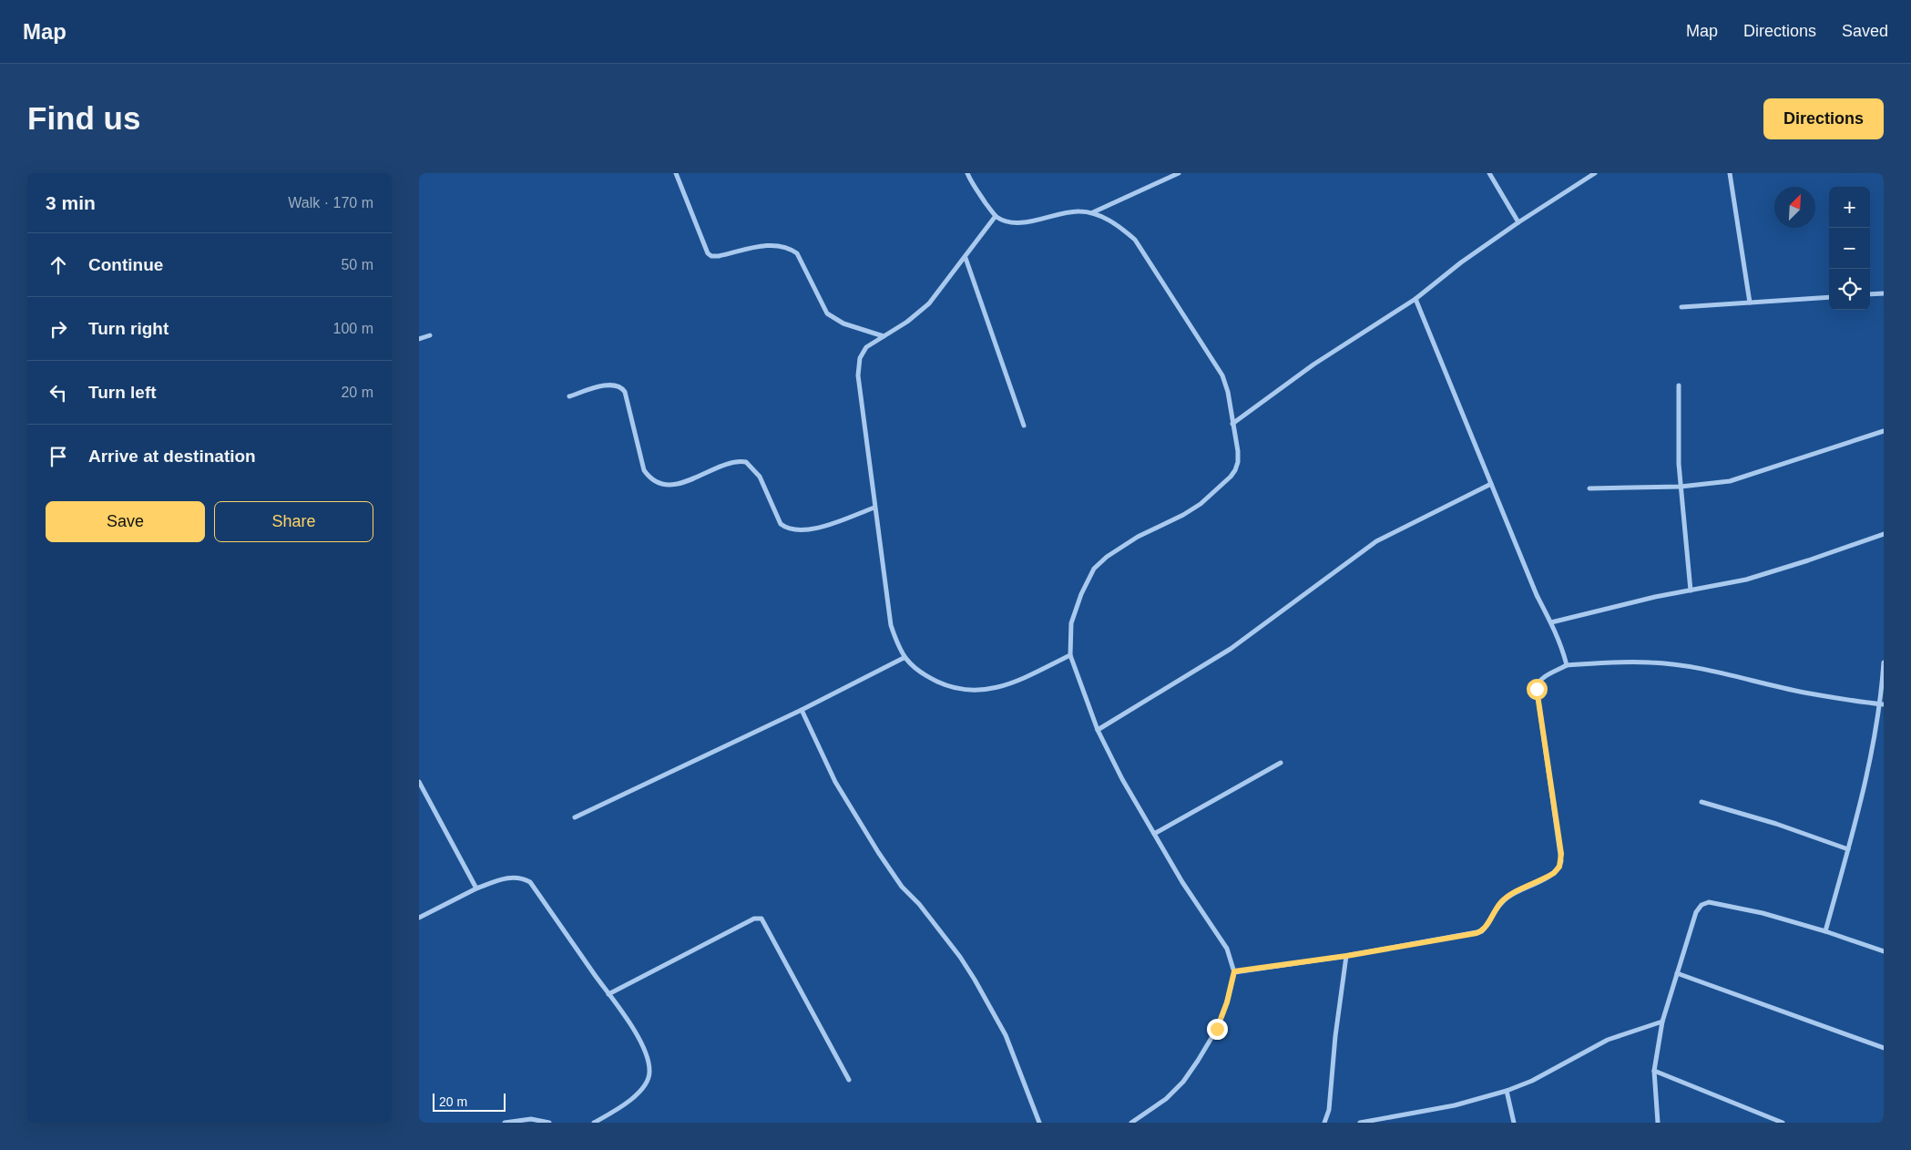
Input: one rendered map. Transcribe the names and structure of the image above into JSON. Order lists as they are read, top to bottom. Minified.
{"scale_bar":"20 m","north":"top right","page":{"header":"Map","nav":["Map","Directions","Saved"],"buttons":["Directions",["Save","Share"]],"title":"Find us","heading":["3 min","Walk · 170 m"],"map_buttons":["+","−"],"list":[["Continue","50 m"],["Turn right","100 m"],["Turn left","20 m"],"Arrive at destination"],"scale":"20 m"}}
